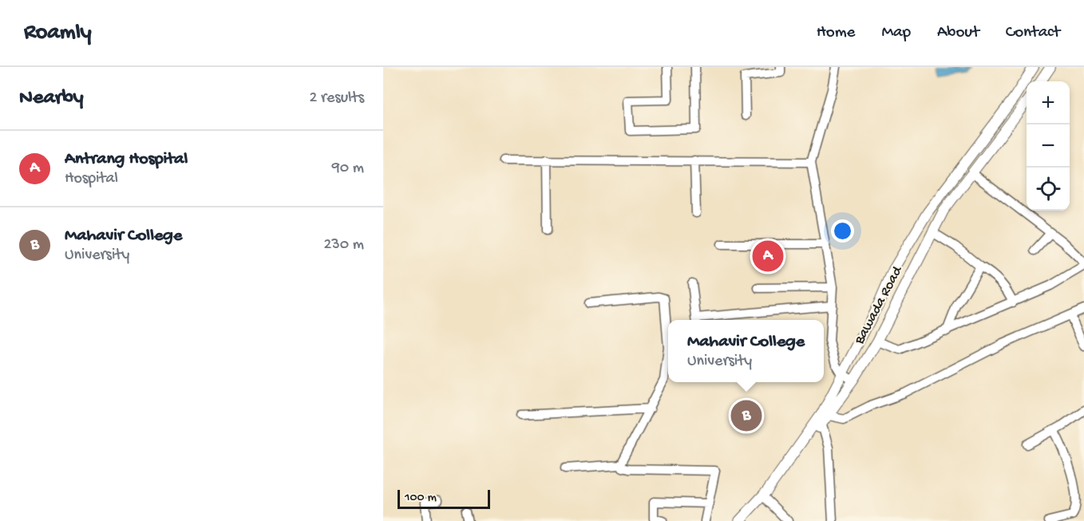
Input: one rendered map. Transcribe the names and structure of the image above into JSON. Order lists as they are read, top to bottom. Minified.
{"streets":{"main road":["Bawada Road"]},"scale_bar":"100 m","page":{"header":"Roamly","nav":["Home","Map","About","Contact"],"heading":["Nearby","2 results"],"map_buttons":["+","−"],"list":[{"mark":"A","name":"Antrang Hospital","note":"Hospital","value":"90 m"},{"mark":"B","name":"Mahavir College","note":"University","value":"230 m"}],"pins":["A","B"],"popup":["Mahavir College","University"],"scale":"100 m"}}
